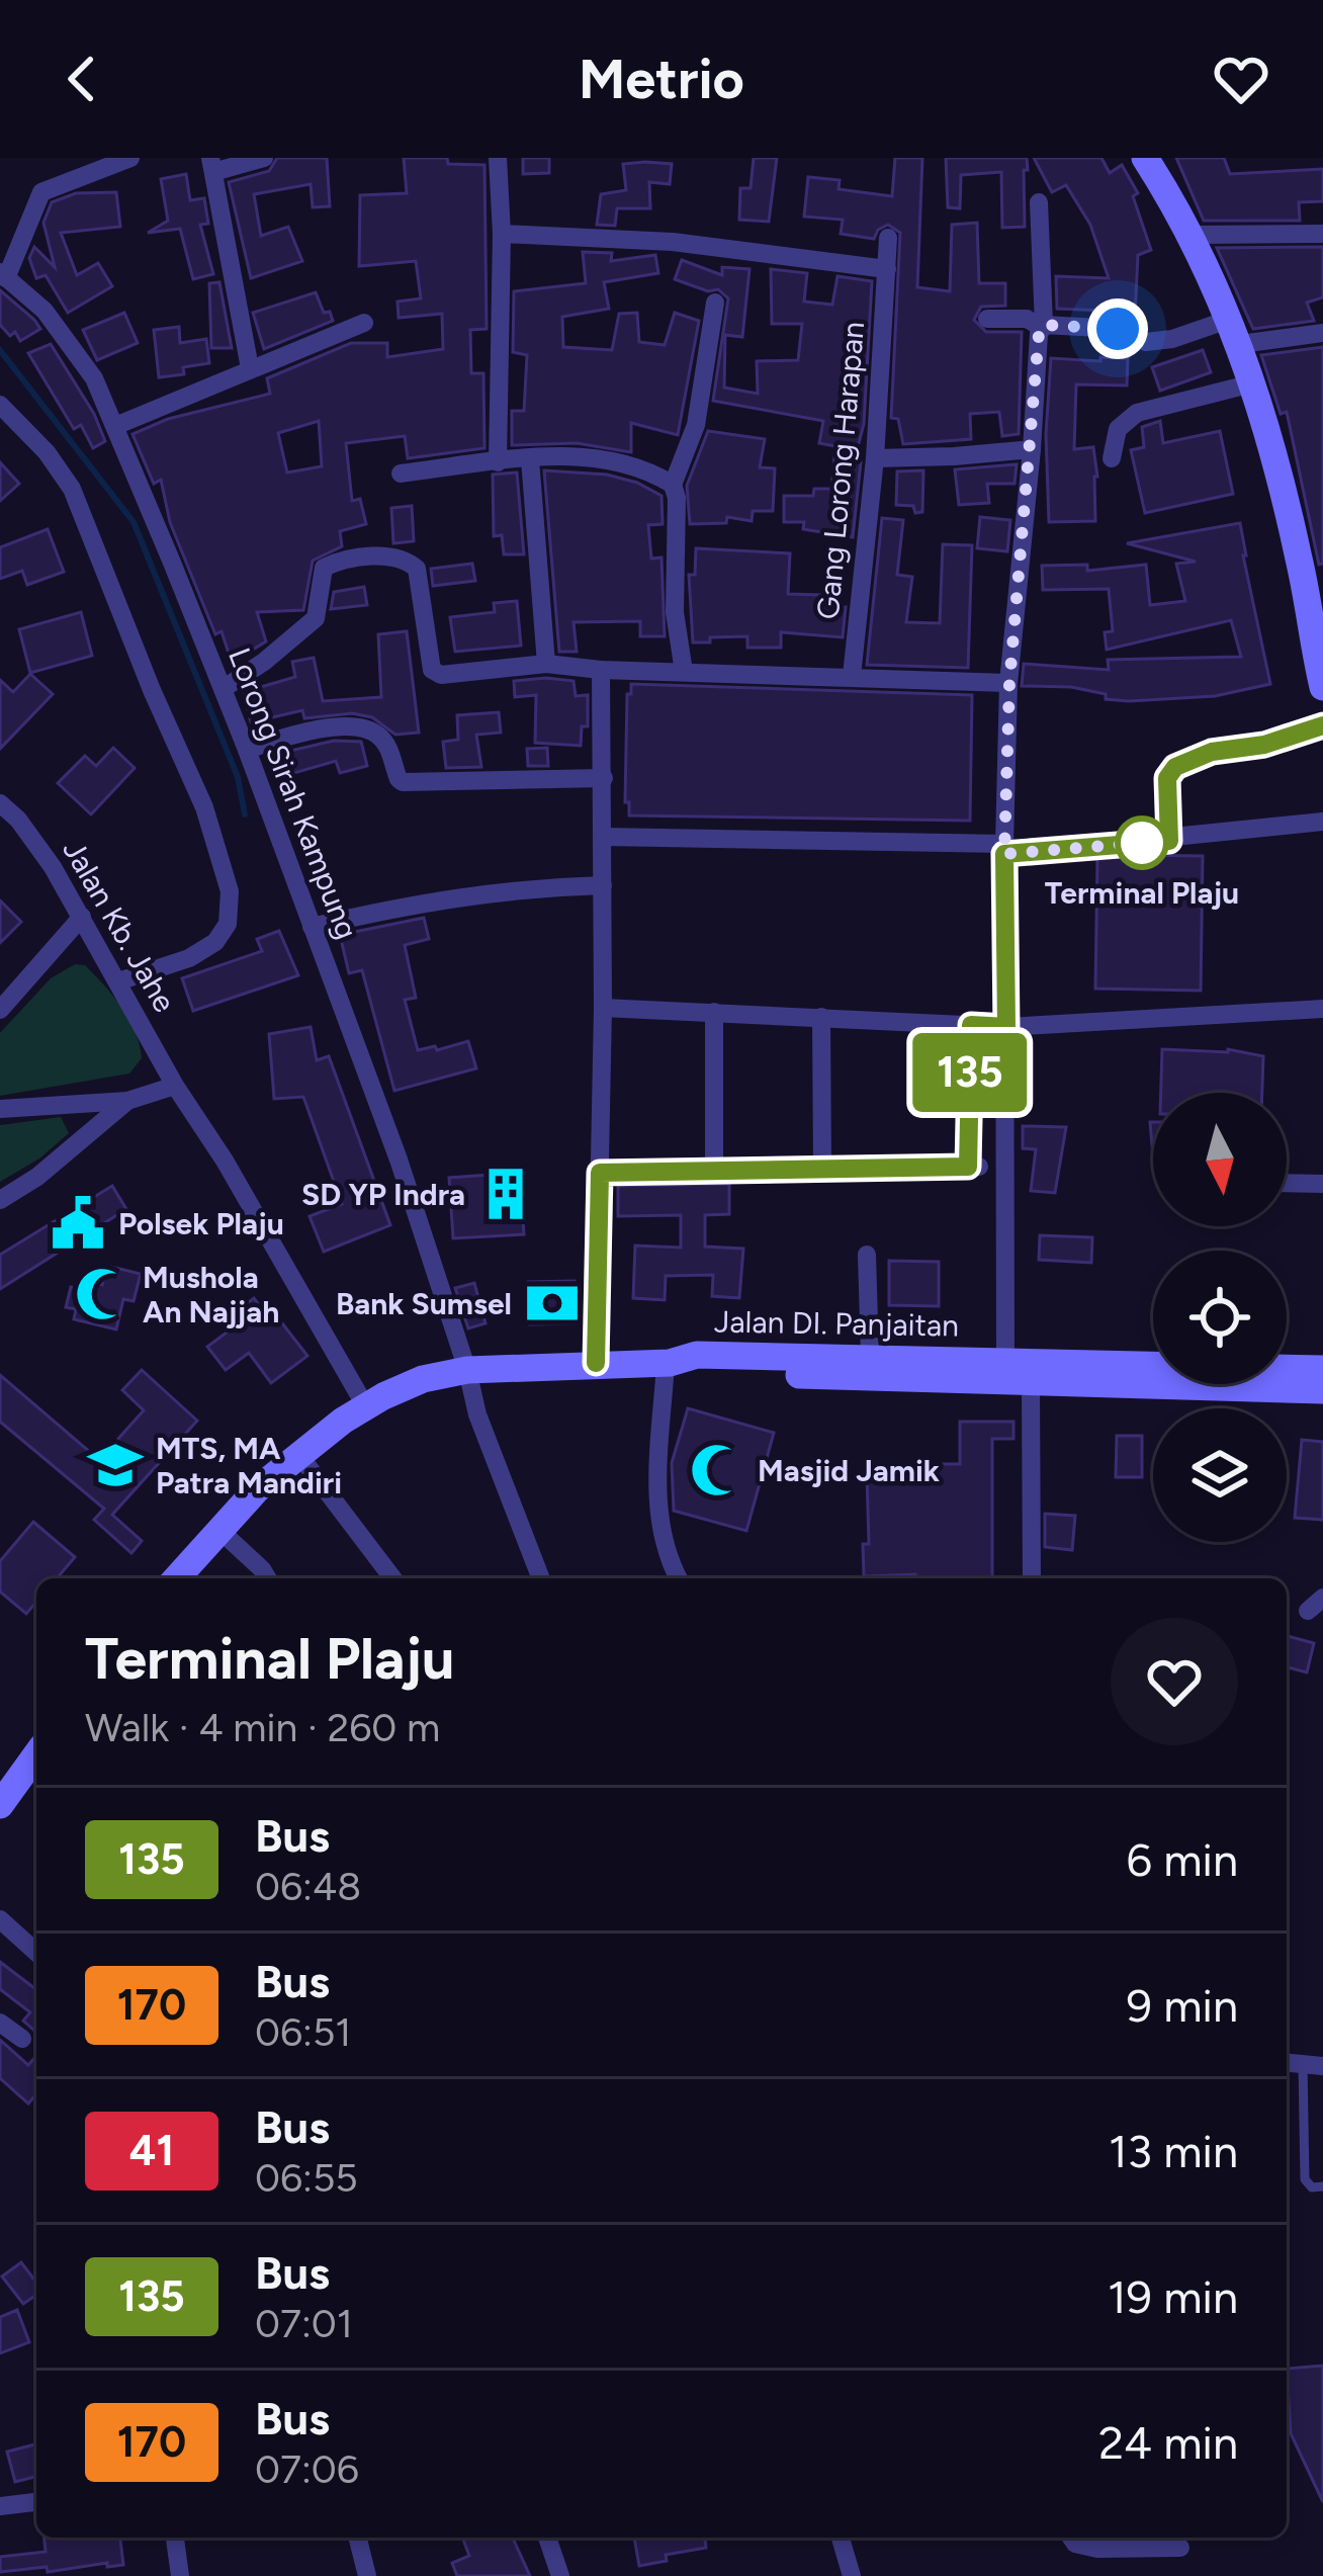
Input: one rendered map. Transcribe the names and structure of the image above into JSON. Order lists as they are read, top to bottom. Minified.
{"streets":{"main road":["Jalan DI. Panjaitan"],"street":["Gang Lorong Harapan","Lorong Sirah Kampung","Jalan Kb. Jahe"]},"crossings":[["Lorong Sirah Kampung","Jalan DI. Panjaitan"],["Jalan Kb. Jahe","Jalan DI. Panjaitan"]],"places":{"other":["Terminal Plaju"],"building":["SD YP Indra"],"public building":["Polsek Plaju"],"mosque":["Mushola An Najjah","Masjid Jamik"],"bank":["Bank Sumsel"],"school or university":["MTS, MA Patra Mandiri"]},"lines":["bus line 135"],"north":"bottom","page":{"header":"Metrio","on_map":"135","heading":["Terminal Plaju","Walk · 4 min · 260 m"],"list":[{"mark":"135","name":"Bus","note":"06:48","value":"6 min"},{"mark":"170","name":"Bus","note":"06:51","value":"9 min"},{"mark":"41","name":"Bus","note":"06:55","value":"13 min"},{"mark":"135","name":"Bus","note":"07:01","value":"19 min"},{"mark":"170","name":"Bus","note":"07:06","value":"24 min"}]}}
